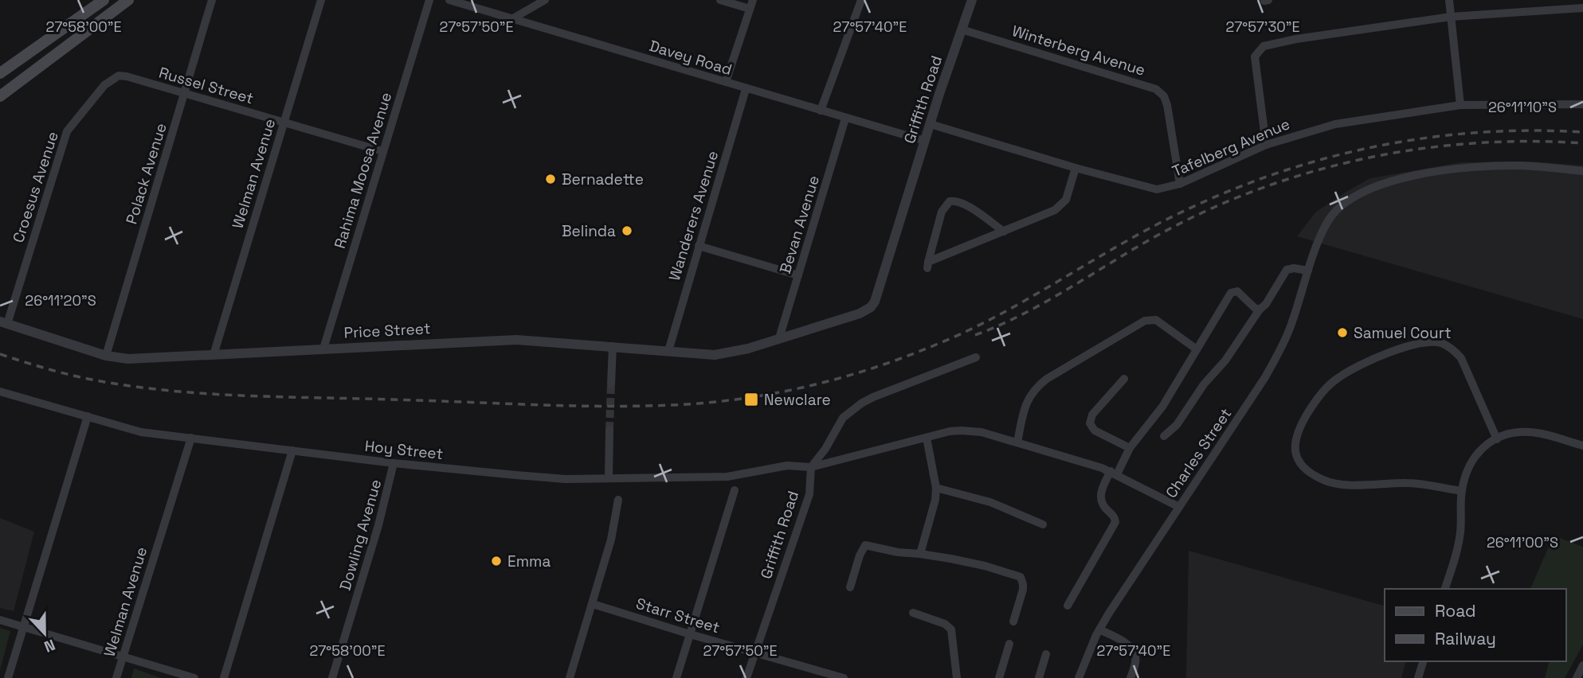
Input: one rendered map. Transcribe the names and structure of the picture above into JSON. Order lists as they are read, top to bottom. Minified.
{"streets":{"street":["Winterberg Avenue","Davey Road","Russel Street","Griffith Road","Tafelberg Avenue","Rahima Moosa Avenue","Polack Avenue","Welman Avenue","Croesus Avenue","Wanderers Avenue","Bevan Avenue","Price Street","Hoy Street","Charles Street","Dowling Avenue","Starr Street"]},"crossings":[["Winterberg Avenue","Griffith Road"],["Winterberg Avenue","Tafelberg Avenue"],["Davey Road","Griffith Road"],["Davey Road","Wanderers Avenue"],["Davey Road","Bevan Avenue"],["Russel Street","Rahima Moosa Avenue"],["Russel Street","Polack Avenue"],["Russel Street","Welman Avenue"],["Russel Street","Croesus Avenue"],["Griffith Road","Tafelberg Avenue"],["Griffith Road","Bevan Avenue"],["Griffith Road","Price Street"],["Griffith Road","Hoy Street"],["Griffith Road","Starr Street"],["Rahima Moosa Avenue","Price Street"],["Polack Avenue","Price Street"],["Welman Avenue","Price Street"],["Welman Avenue","Hoy Street"],["Croesus Avenue","Price Street"],["Wanderers Avenue","Price Street"],["Bevan Avenue","Price Street"],["Hoy Street","Charles Street"],["Hoy Street","Dowling Avenue"]],"places":{"other":["Bernadette","Belinda","Samuel Court","Emma"],"transit":["Newclare"]},"legend":["Road","Railway"],"north":"bottom","coordinates":["27°58'00\"E","27°57'50\"E","27°57'40\"E","27°57'30\"E","26°11'10\"S","26°11'20\"S","26°11'00\"S"]}
